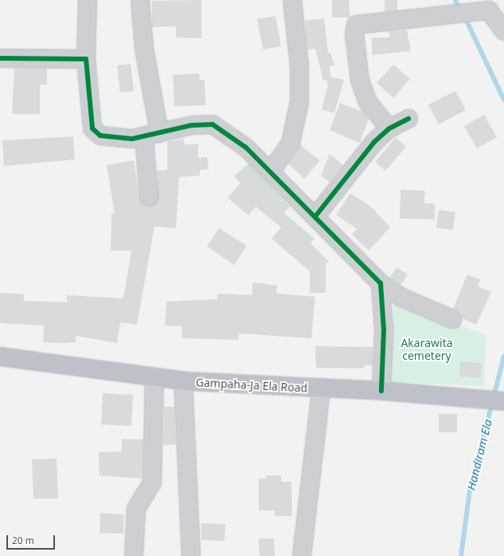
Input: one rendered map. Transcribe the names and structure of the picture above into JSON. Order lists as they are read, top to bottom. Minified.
{"streets":{"highway":["Gampaha-Ja Ela Road"]},"water":["Handiram Ela"],"parks":["Akarawita cemetery"],"scale_bar":"20 m"}
